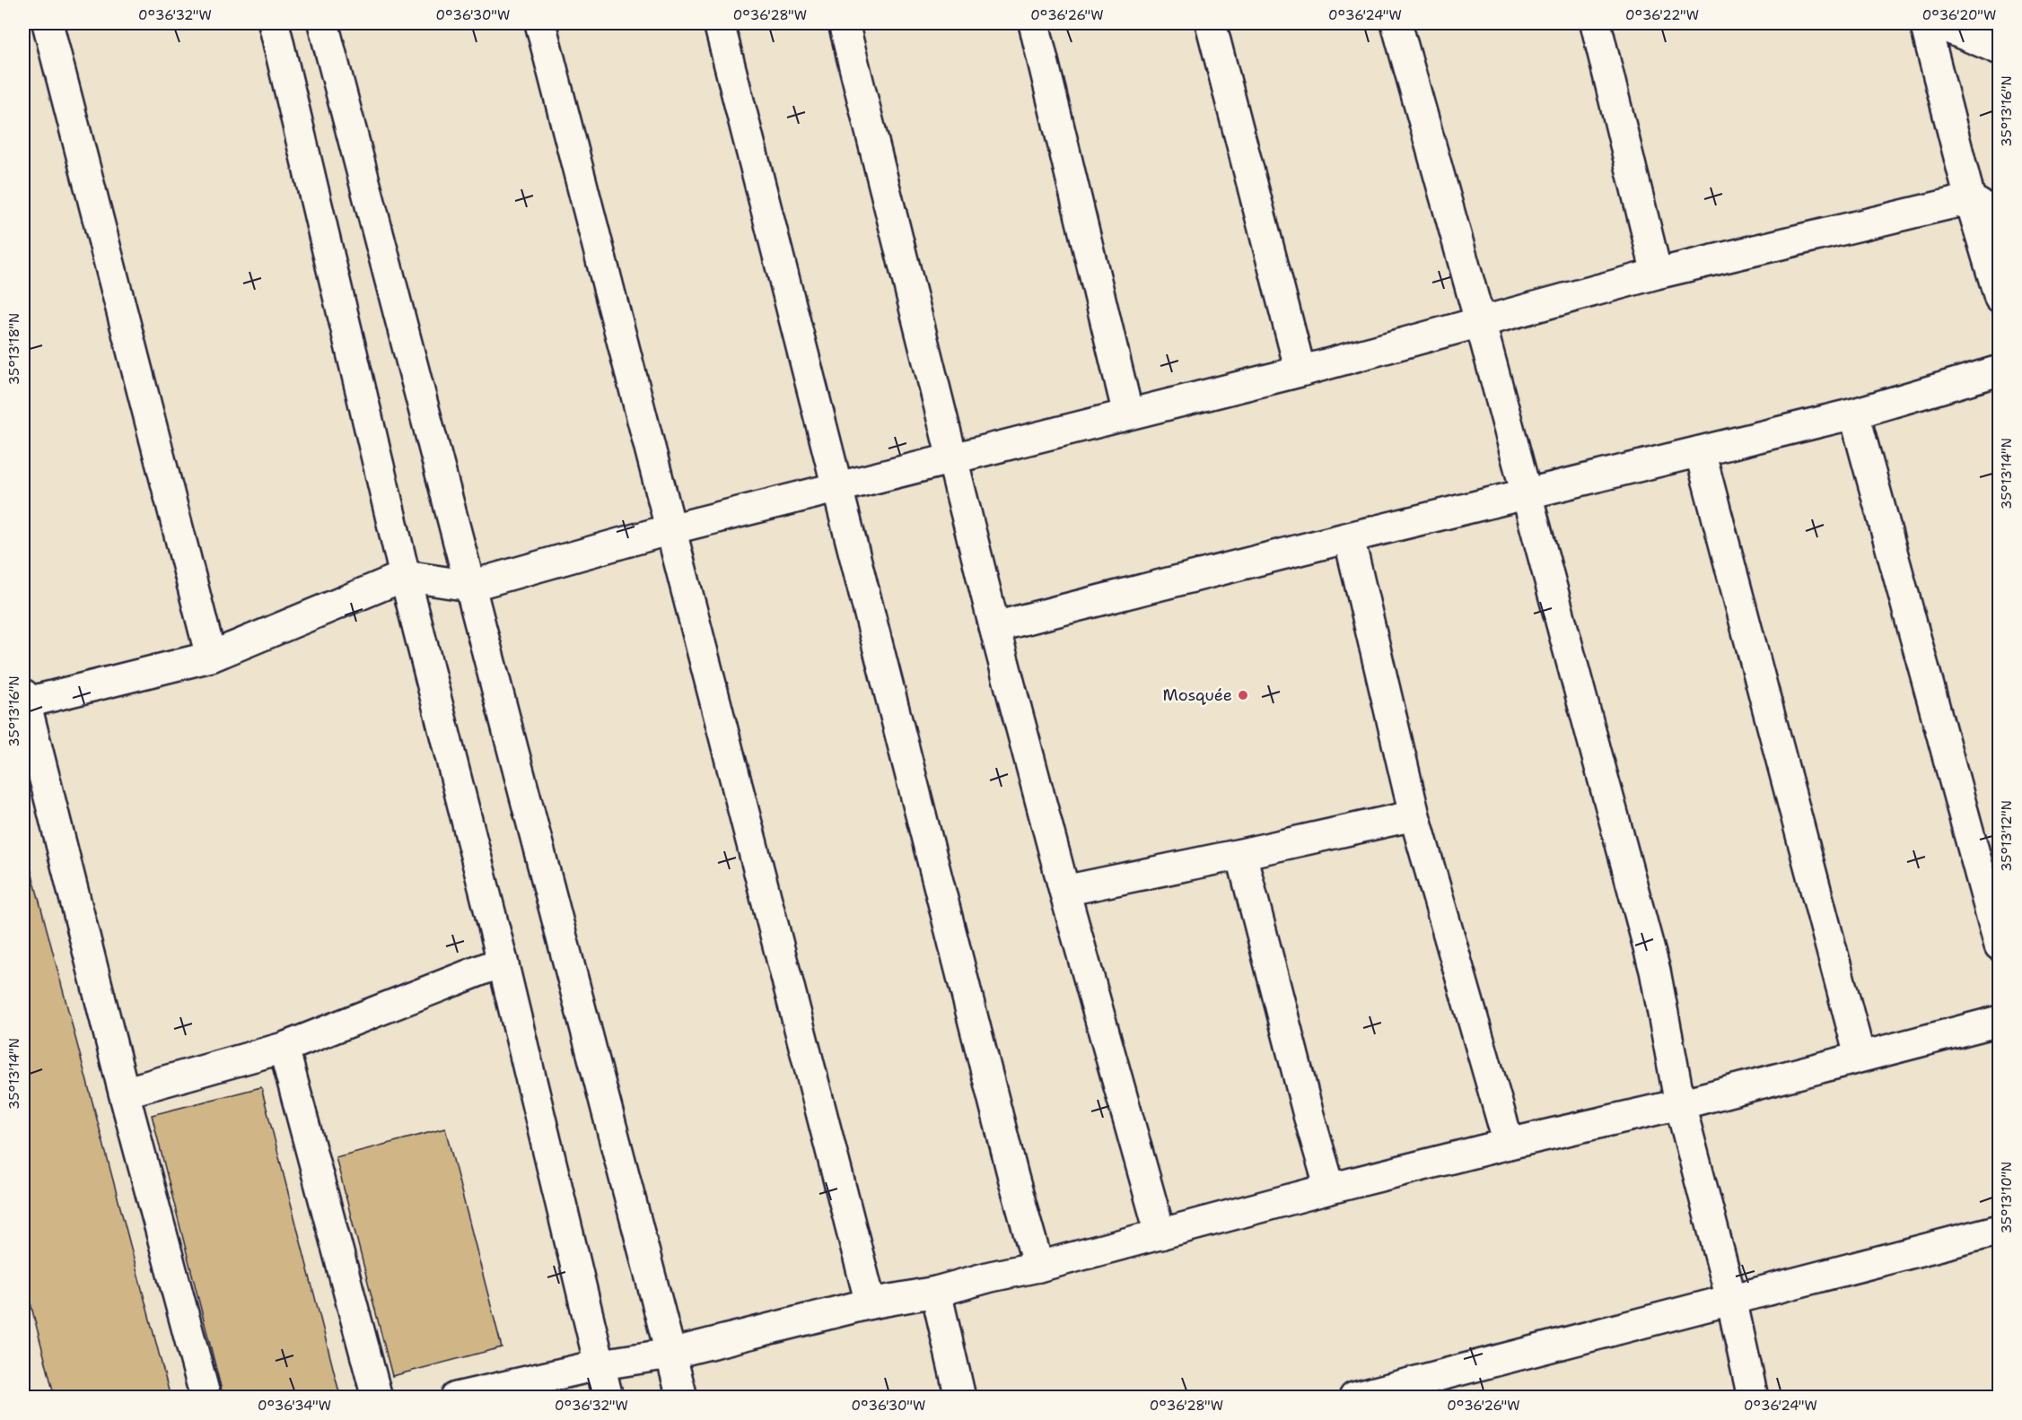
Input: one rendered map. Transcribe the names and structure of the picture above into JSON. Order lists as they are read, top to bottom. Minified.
{"places":["Mosquée"],"coordinates":["0°36'32\"W","0°36'30\"W","0°36'28\"W","0°36'26\"W","0°36'24\"W","0°36'22\"W","0°36'20\"W","35°13'16\"N","35°13'18\"N","35°13'14\"N","35°13'12\"N","35°13'10\"N","0°36'34\"W"]}
